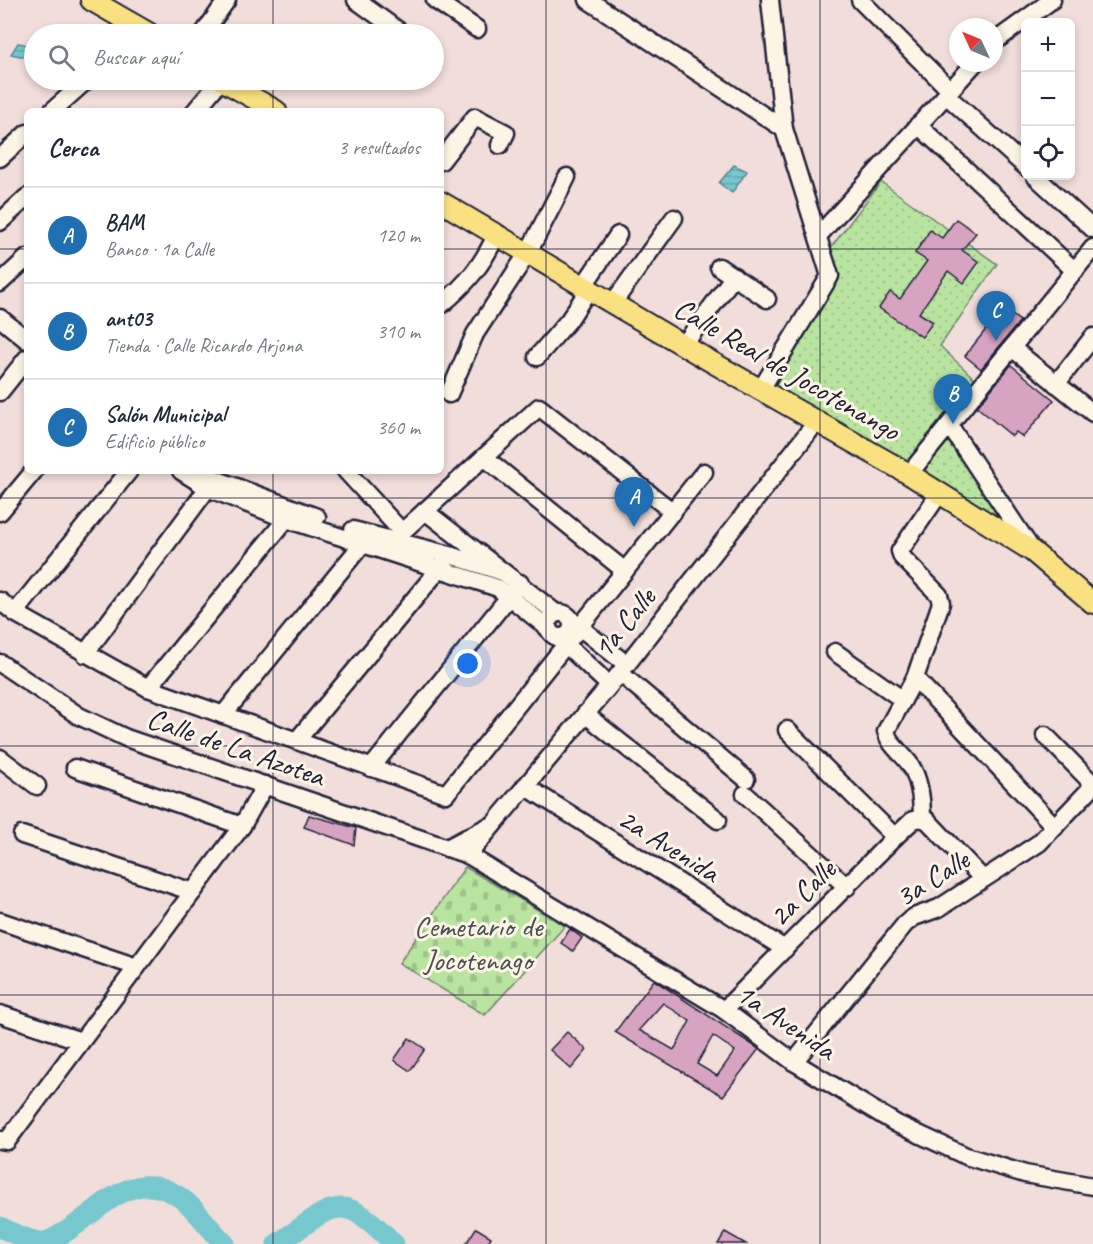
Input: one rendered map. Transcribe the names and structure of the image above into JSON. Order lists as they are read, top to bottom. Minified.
{"streets":{"main road":["Calle Real de Jocotenango"],"street":["1a Calle","Calle de La Azotea","2a Avenida","3a Calle","2a Calle","1a Avenida"]},"crossings":[["Calle Real de Jocotenango","1a Calle"],["1a Calle","Calle de La Azotea"],["1a Calle","2a Avenida"],["1a Calle","1a Avenida"],["Calle de La Azotea","1a Avenida"],["2a Avenida","2a Calle"],["3a Calle","1a Avenida"],["2a Calle","1a Avenida"]],"parks":["Cemetario de Jocotenago"],"north":"top left","page":{"map_buttons":["+","−"],"search":"Buscar aquí","heading":["Cerca","3 resultados"],"list":[{"mark":"A","name":"BAM","note":"Banco · 1a Calle","value":"120 m"},{"mark":"B","name":"ant03","note":"Tienda · Calle Ricardo Arjona","value":"310 m"},{"mark":"C","name":"Salón Municipal","note":"Edificio público","value":"360 m"}],"pins":["C","B","A"]}}
